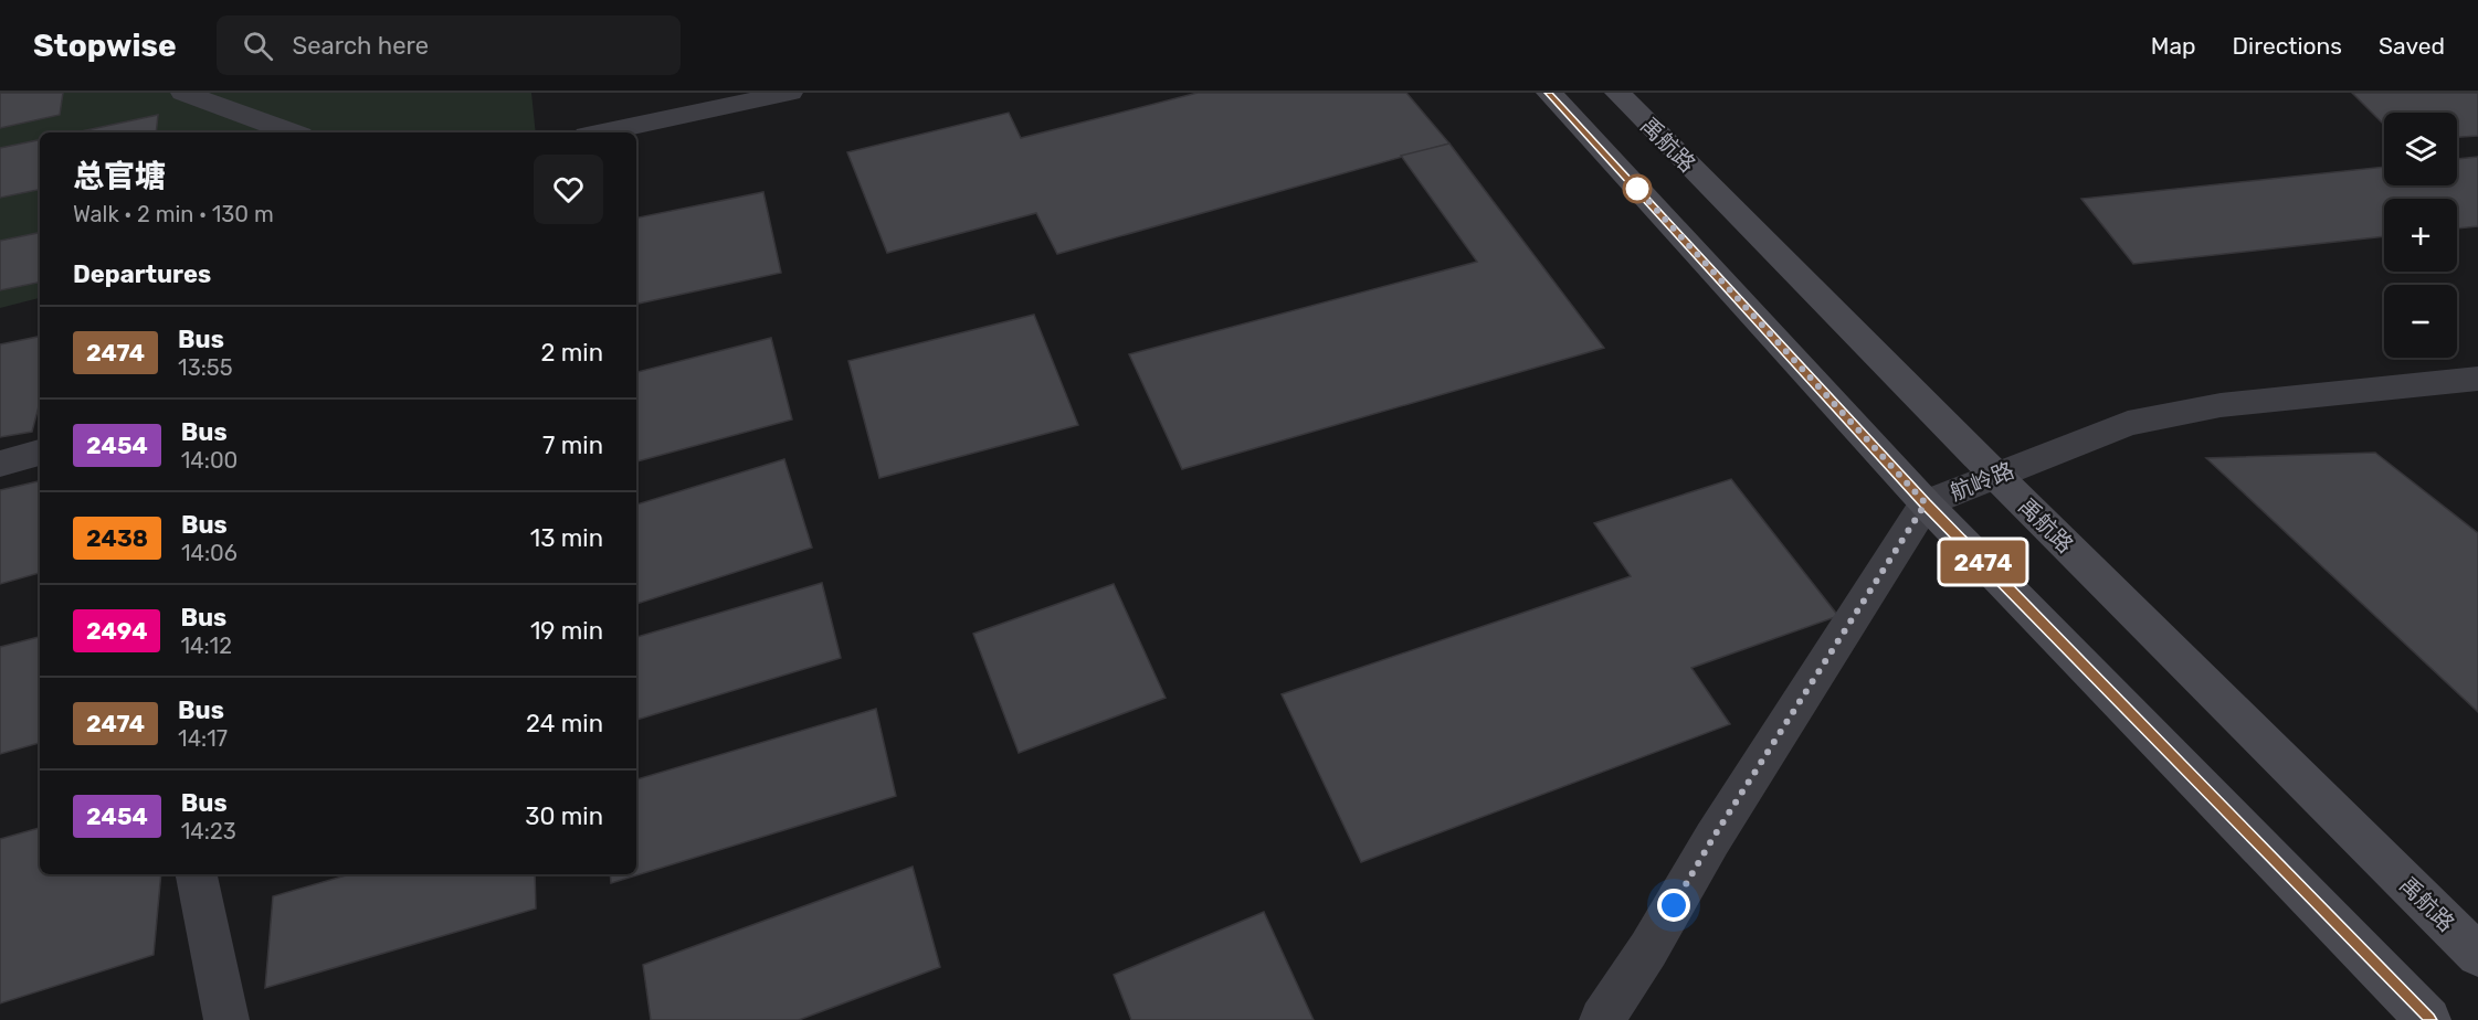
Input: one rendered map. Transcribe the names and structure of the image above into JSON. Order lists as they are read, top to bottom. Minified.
{"streets":{"main road":["禹航路"],"street":["航岭路"]},"crossings":[["禹航路","航岭路"]],"lines":["bus line 2474"],"page":{"header":"Stopwise","search":"Search here","nav":["Map","Directions","Saved"],"on_map":"2474","map_buttons":["+","−"],"heading":[["总官塘","Walk · 2 min · 130 m"],"Departures"],"list":[{"mark":"2474","name":"Bus","note":"13:55","value":"2 min"},{"mark":"2454","name":"Bus","note":"14:00","value":"7 min"},{"mark":"2438","name":"Bus","note":"14:06","value":"13 min"},{"mark":"2494","name":"Bus","note":"14:12","value":"19 min"},{"mark":"2474","name":"Bus","note":"14:17","value":"24 min"},{"mark":"2454","name":"Bus","note":"14:23","value":"30 min"}]}}
